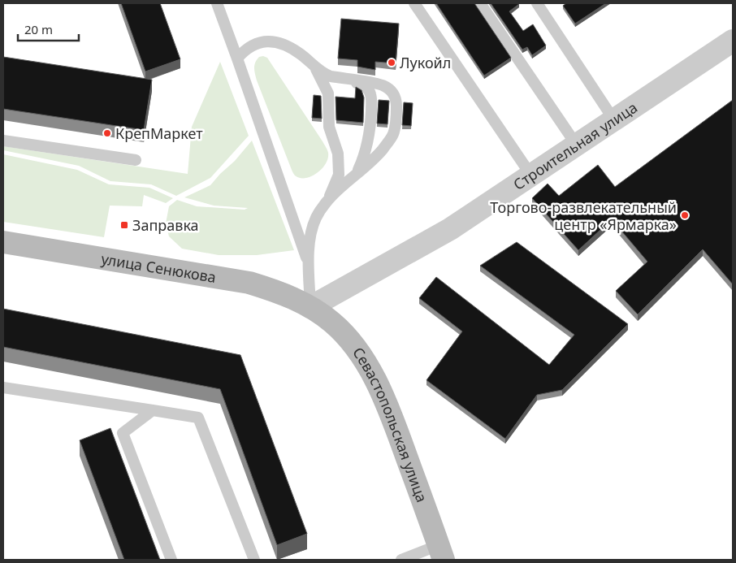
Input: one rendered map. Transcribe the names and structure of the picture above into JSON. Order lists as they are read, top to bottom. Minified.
{"streets":{"main road":["улица Сенюкова","Севастопольская улица"],"street":["Строительная улица"]},"crossings":[["Строительная улица","улица Сенюкова"],["Строительная улица","Севастопольская улица"],["улица Сенюкова","Севастопольская улица"]],"places":{"other":["Лукойл","КрепМаркет","Торгово-развлекательный центр «Ярмарка»"],"transit":["Заправка"]},"scale_bar":"20 m"}
